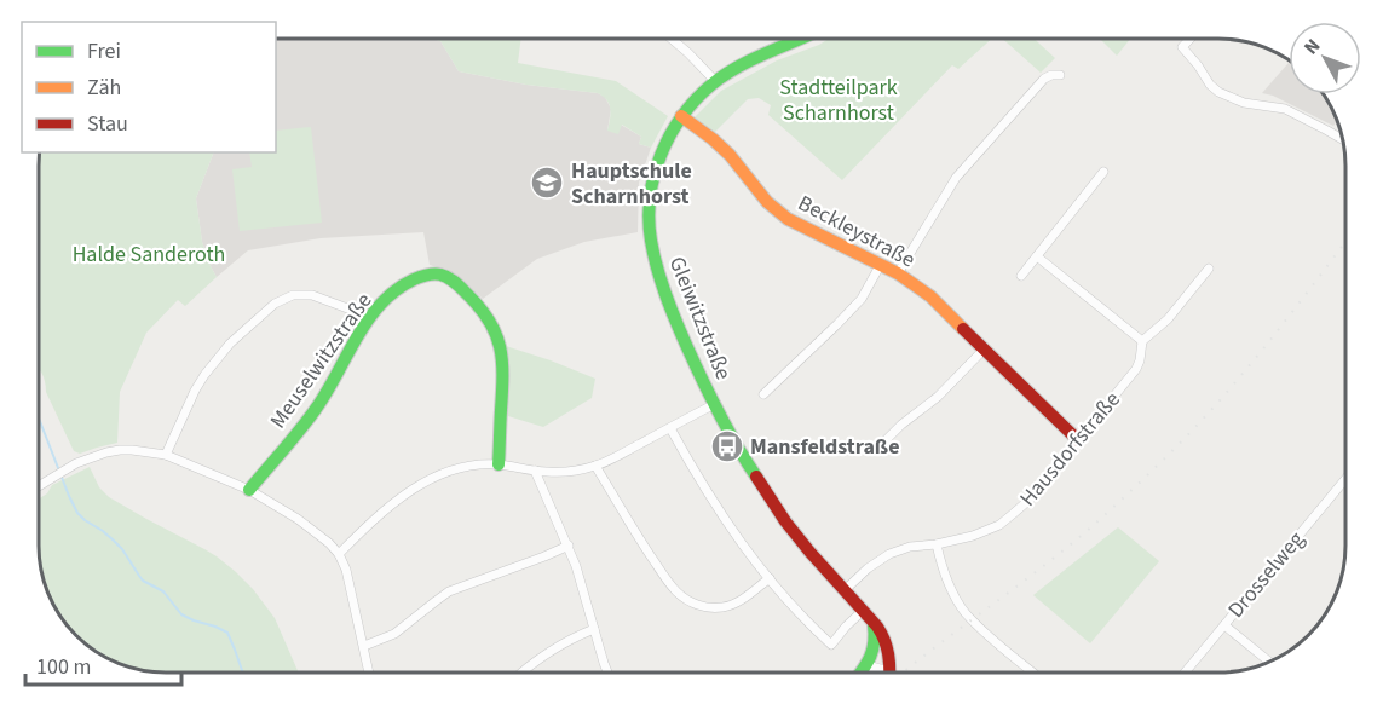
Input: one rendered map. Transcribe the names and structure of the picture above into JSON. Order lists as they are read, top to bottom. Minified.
{"streets":{"street":["Beckleystraße","Gleiwitzstraße","Meuselwitzstraße","Hausdorfstraße","Drosselweg"]},"crossings":[["Beckleystraße","Gleiwitzstraße"],["Beckleystraße","Hausdorfstraße"],["Gleiwitzstraße","Hausdorfstraße"]],"parks":["Stadtteilpark Scharnhorst","Halde Sanderoth"],"places":{"school or university":["Hauptschule Scharnhorst"],"bus stop":["Mansfeldstraße"]},"legend":["Frei","Zäh","Stau"],"scale_bar":"100 m","north":"top left"}
